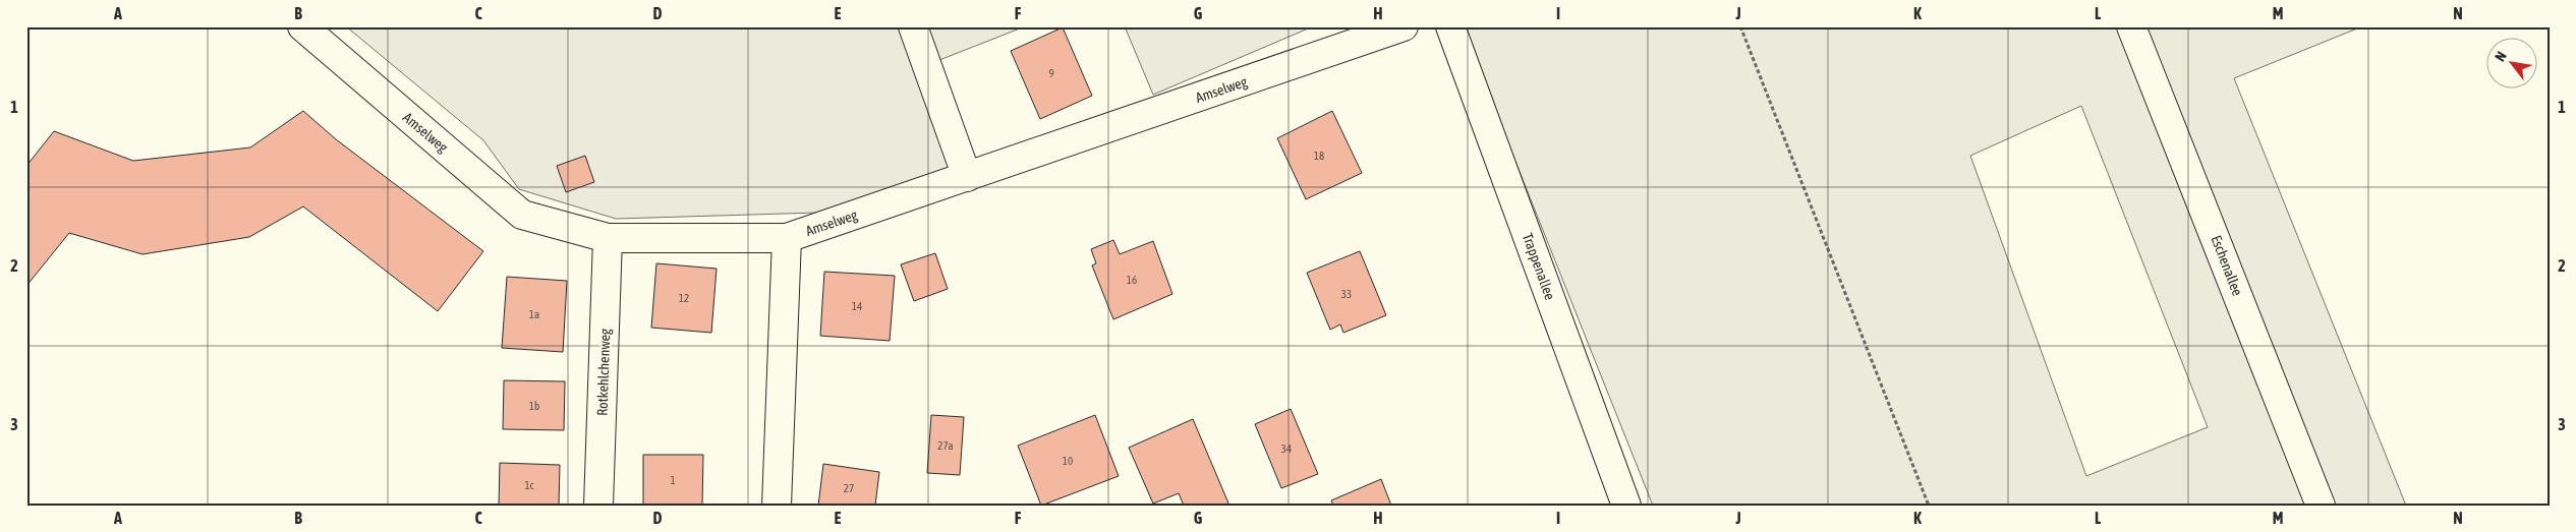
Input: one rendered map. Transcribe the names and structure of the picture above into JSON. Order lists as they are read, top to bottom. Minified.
{"streets":{"street":["Amselweg","Eschenallee","Trappenallee","Rotkehlchenweg"]},"crossings":[["Amselweg","Rotkehlchenweg"]],"house_numbers":["9","18","16","33","12","14","1a","1b","27a","34","10","1","1c","27"],"north":"top left","grid":{"columns":["A","B","C","D","E","F","G","H","I","J","K","L","M","N"],"rows":["1","2","3"]}}
